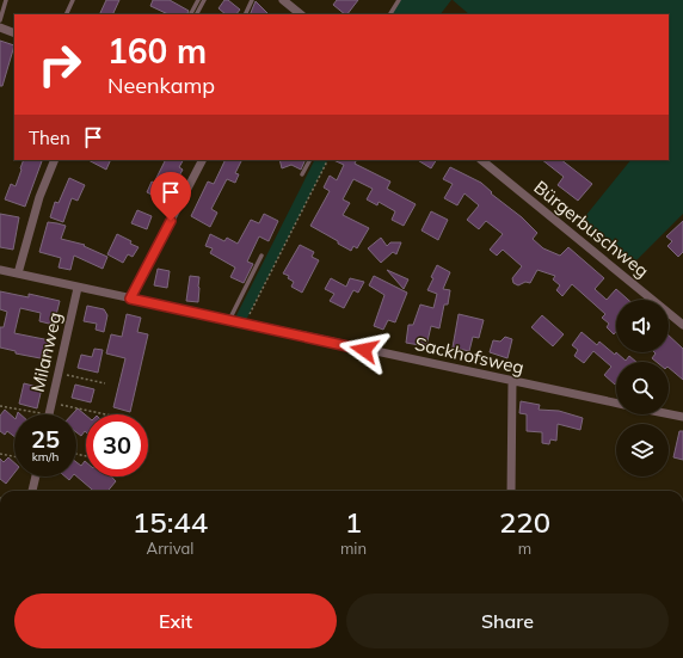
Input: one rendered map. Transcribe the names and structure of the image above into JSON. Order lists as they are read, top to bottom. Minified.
{"streets":{"street":["Bürgerbuschweg","Milanweg","Sackhofsweg"]},"crossings":[["Milanweg","Sackhofsweg"]],"page":{"turn":["160 m","Neenkamp"],"then":"Then","speed":"25 km/h","limit":"30","eta":["15:44","Arrival","1","min","220","m"],"buttons":["Exit","Share"]}}
